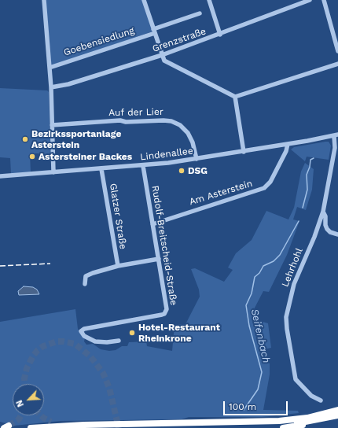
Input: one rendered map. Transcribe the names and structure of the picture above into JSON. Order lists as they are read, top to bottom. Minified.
{"streets":{"street":["Grenzstraße","Goebensiedlung","Auf der Lier","Lindenallee","Am Asterstein","Glatzer Straße","Rudolf-Breitscheid-Straße","Lehrhohl"]},"crossings":[["Auf der Lier","Lindenallee"],["Lindenallee","Am Asterstein"],["Lindenallee","Glatzer Straße"],["Lindenallee","Rudolf-Breitscheid-Straße"],["Lindenallee","Lehrhohl"],["Am Asterstein","Rudolf-Breitscheid-Straße"]],"water":["Seifenbach"],"places":["Bezirkssportanlage Asterstein","Astersteiner Backes","DSG","Hotel-Restaurant Rheinkrone"],"scale_bar":"100 m","north":"bottom left"}
